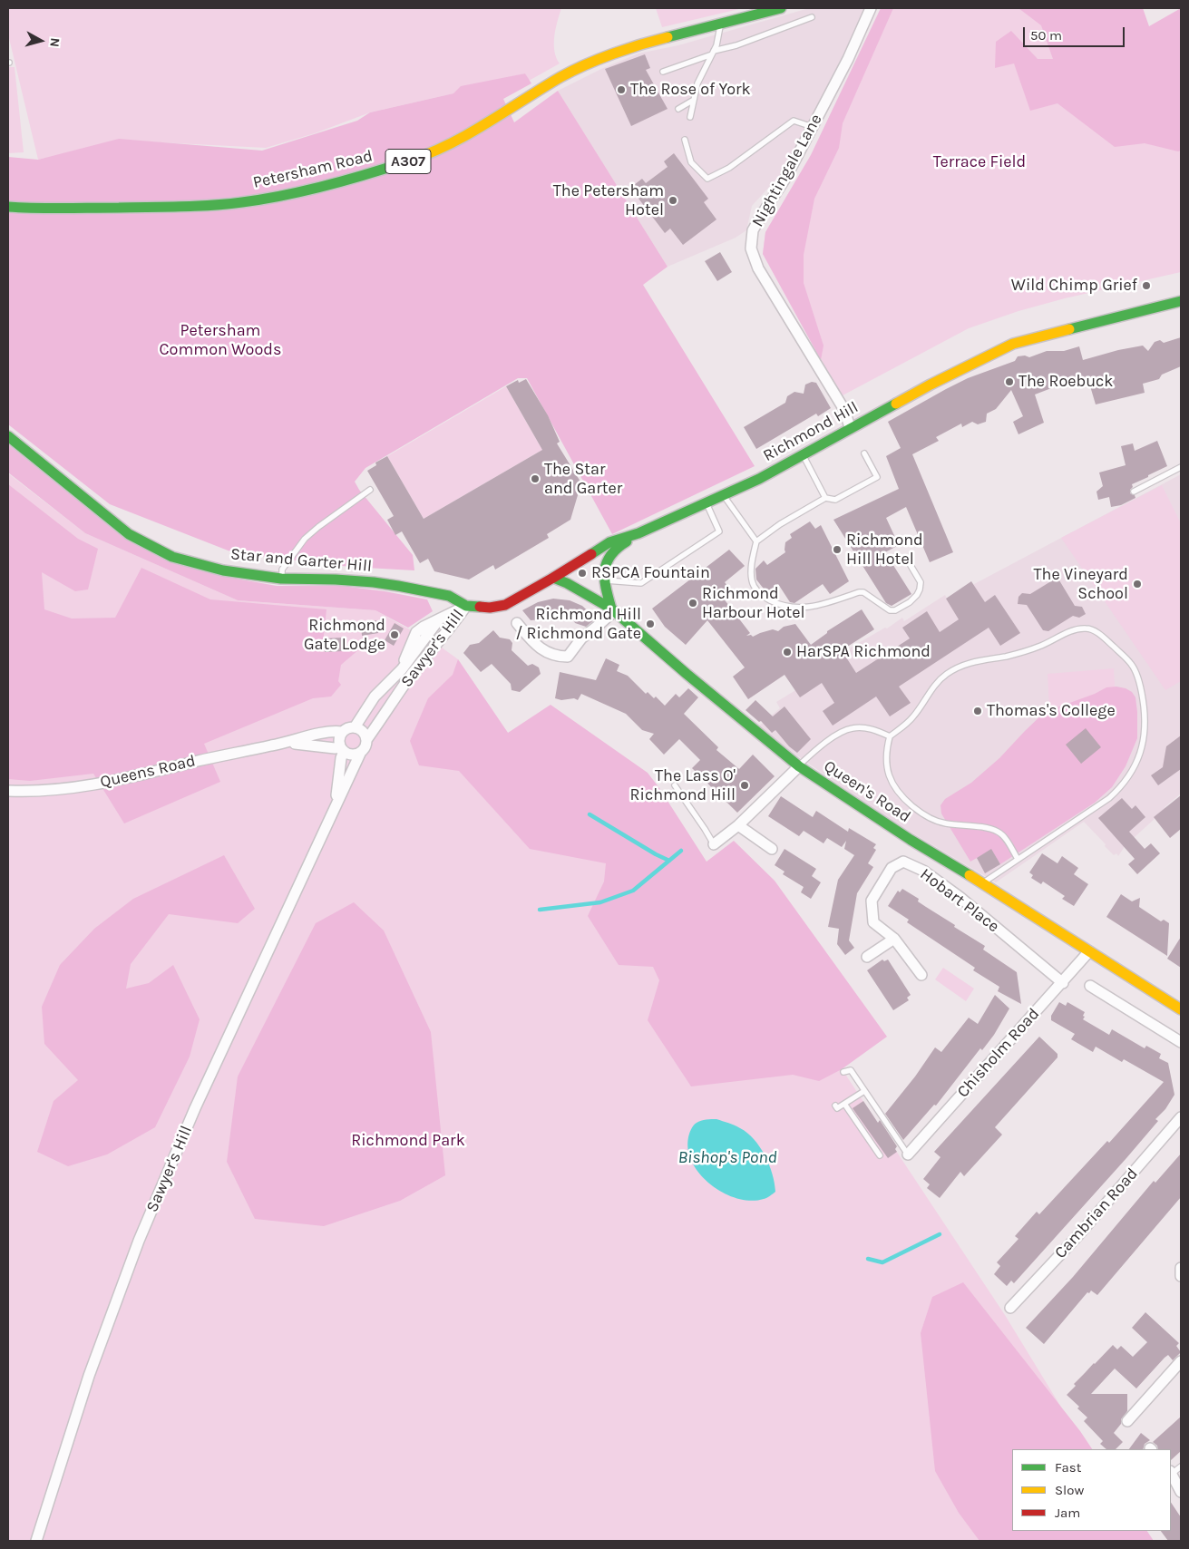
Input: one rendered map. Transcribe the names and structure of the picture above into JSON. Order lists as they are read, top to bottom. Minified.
{"streets":{"main road":["A307","Petersham Road","Richmond Hill","Star and Garter Hill","Queen's Road"],"street":["Nightingale Lane","Sawyer's Hill","Queens Road","Hobart Place","Chisholm Road","Cambrian Road"]},"crossings":[["Nightingale Lane","Richmond Hill"],["Richmond Hill","Star and Garter Hill"],["Richmond Hill","Sawyer's Hill"],["Richmond Hill","Queen's Road"],["Star and Garter Hill","Sawyer's Hill"],["Sawyer's Hill","Queens Road"],["Queen's Road","Chisholm Road"],["Hobart Place","Chisholm Road"]],"water":["Bishop's Pond"],"parks":["Terrace Field","Petersham Common Woods","Richmond Park"],"places":["The Rose of York","The Petersham Hotel","Wild Chimp Grief","The Roebuck","The Star and Garter","Richmond Hill Hotel","RSPCA Fountain","The Vineyard School","Richmond Harbour Hotel","Richmond Hill / Richmond Gate","Richmond Gate Lodge","HarSPA Richmond","Thomas's College","The Lass O' Richmond Hill"],"legend":["Fast","Slow","Jam"],"scale_bar":"50 m","north":"right"}
